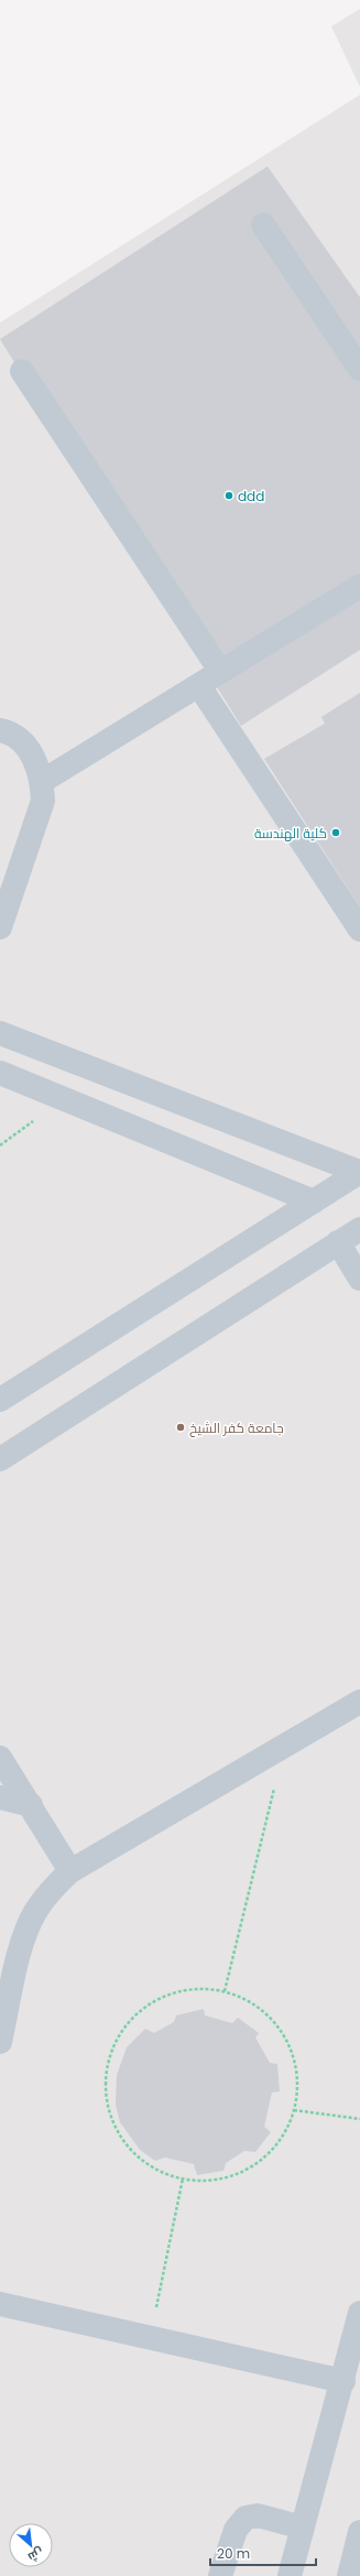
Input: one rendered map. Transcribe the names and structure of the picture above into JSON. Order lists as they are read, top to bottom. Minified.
{"places":["ddd","كلية الهندسة","جامعة كفر الشيخ"],"scale_bar":"20 m","north":"bottom right"}
